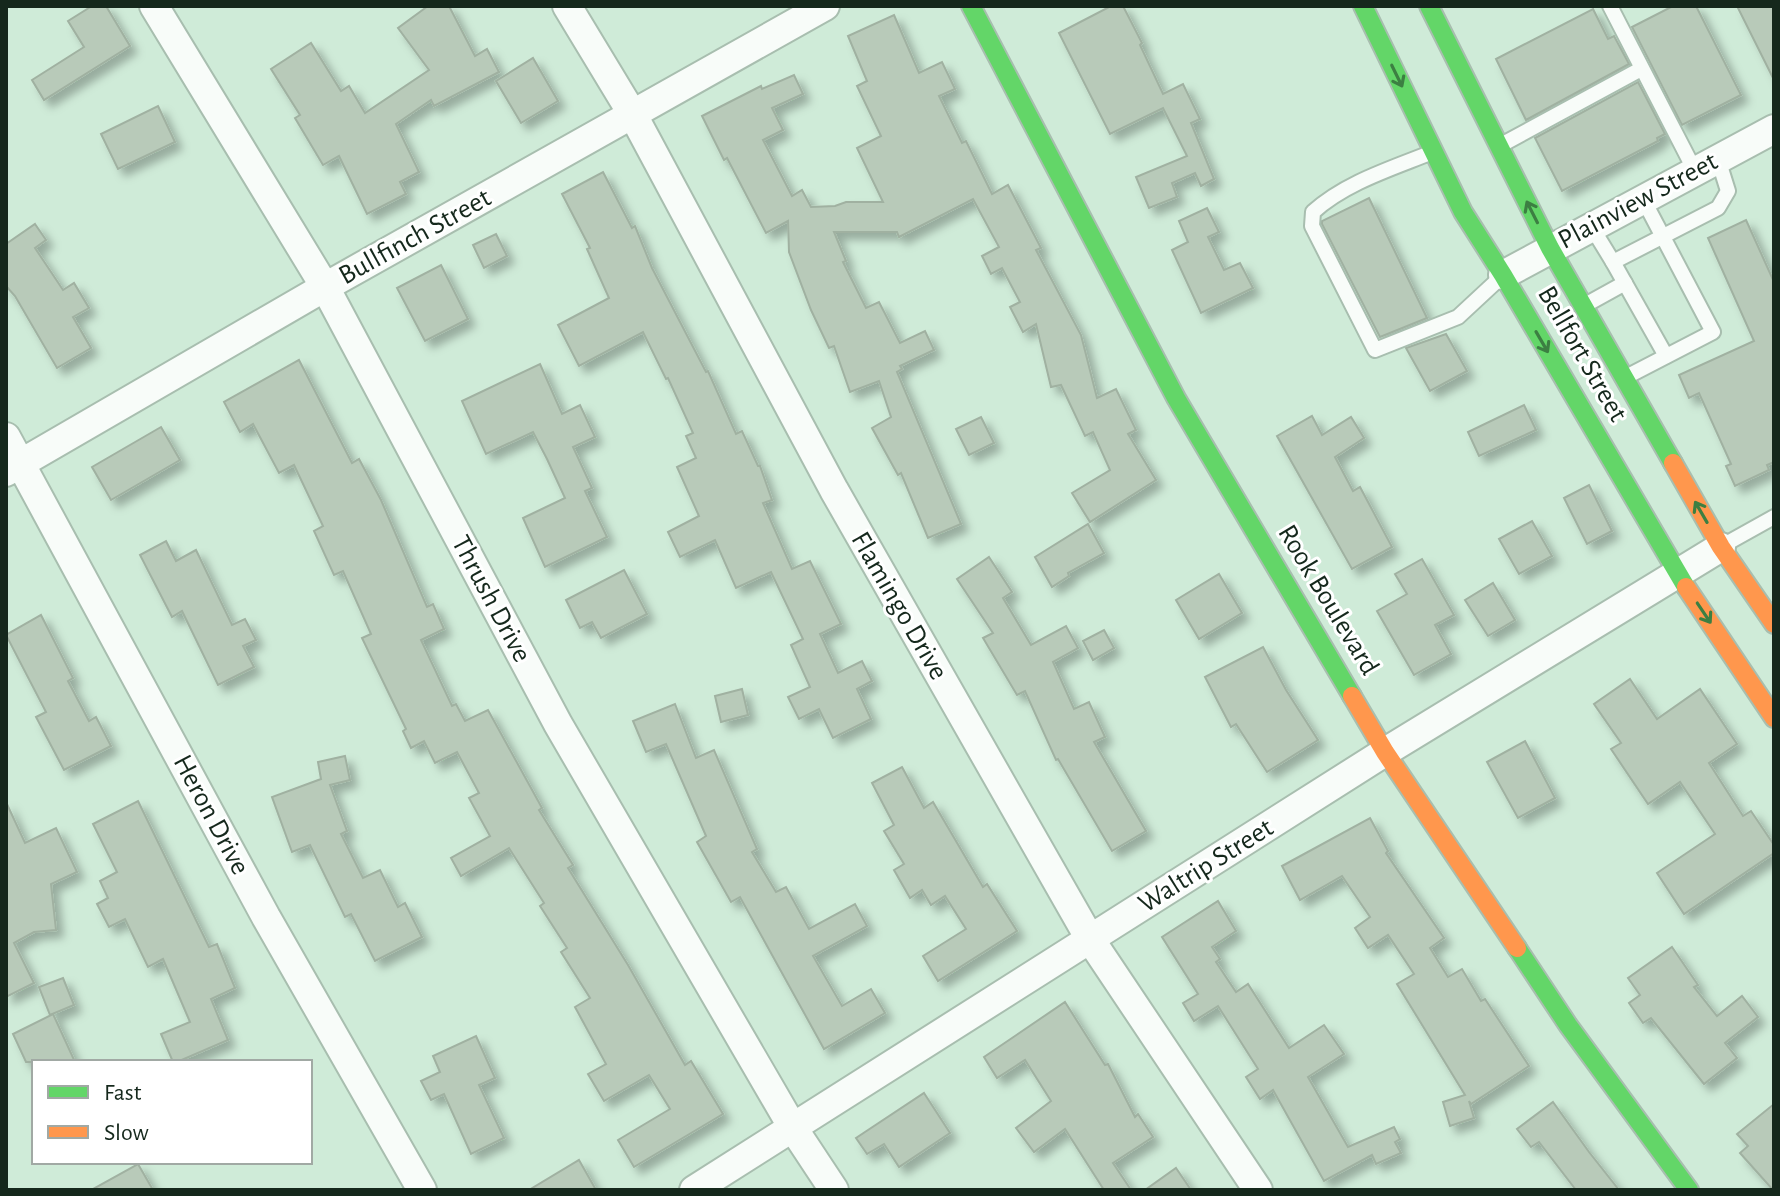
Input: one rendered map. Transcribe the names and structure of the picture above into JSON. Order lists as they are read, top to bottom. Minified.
{"streets":{"main road":["Bellfort Street","Rook Boulevard"],"street":["Plainview Street","Bullfinch Street","Thrush Drive","Flamingo Drive","Heron Drive","Waltrip Street"]},"crossings":[["Plainview Street","Bellfort Street"],["Bullfinch Street","Thrush Drive"],["Bullfinch Street","Flamingo Drive"],["Bullfinch Street","Heron Drive"],["Bellfort Street","Waltrip Street"],["Thrush Drive","Waltrip Street"],["Rook Boulevard","Waltrip Street"],["Flamingo Drive","Waltrip Street"]],"legend":["Fast","Slow"]}
